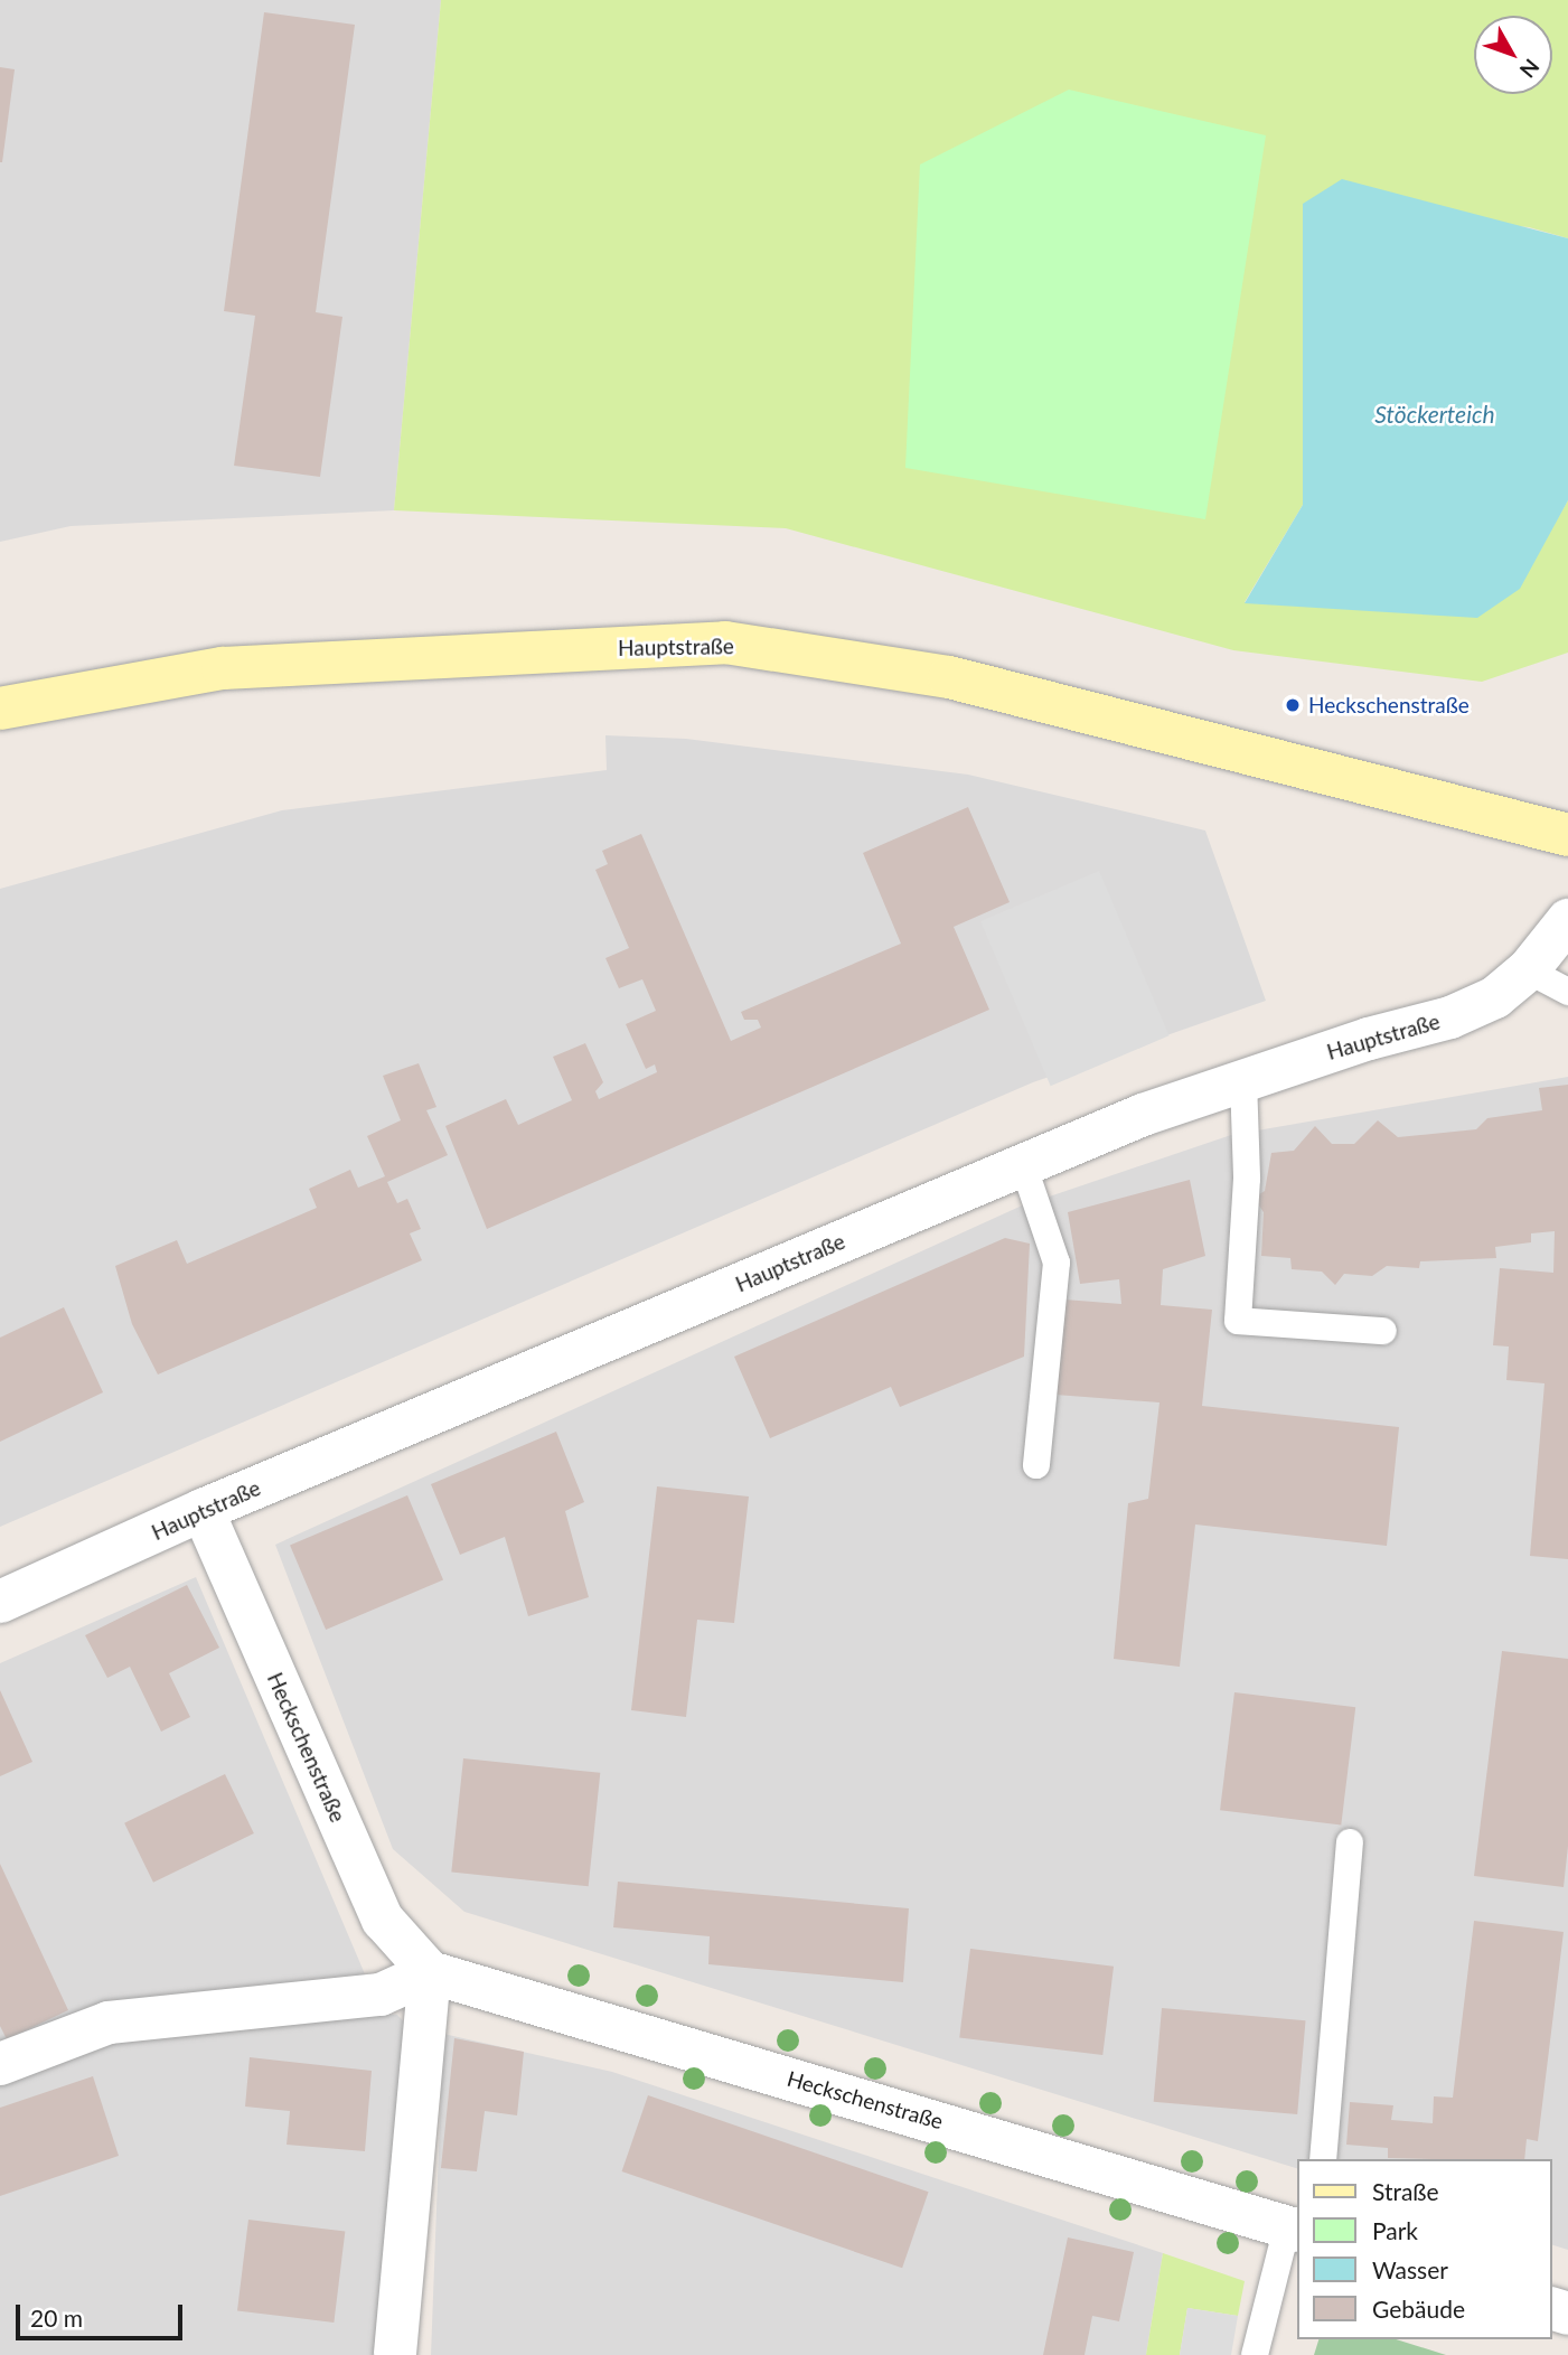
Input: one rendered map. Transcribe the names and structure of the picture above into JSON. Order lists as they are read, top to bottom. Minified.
{"streets":{"main road":["Hauptstraße"],"street":["Heckschenstraße"]},"crossings":[["Hauptstraße","Heckschenstraße"]],"water":["Stöckerteich"],"places":["Heckschenstraße"],"legend":["Straße","Park","Wasser","Gebäude"],"scale_bar":"20 m","north":"bottom right"}
